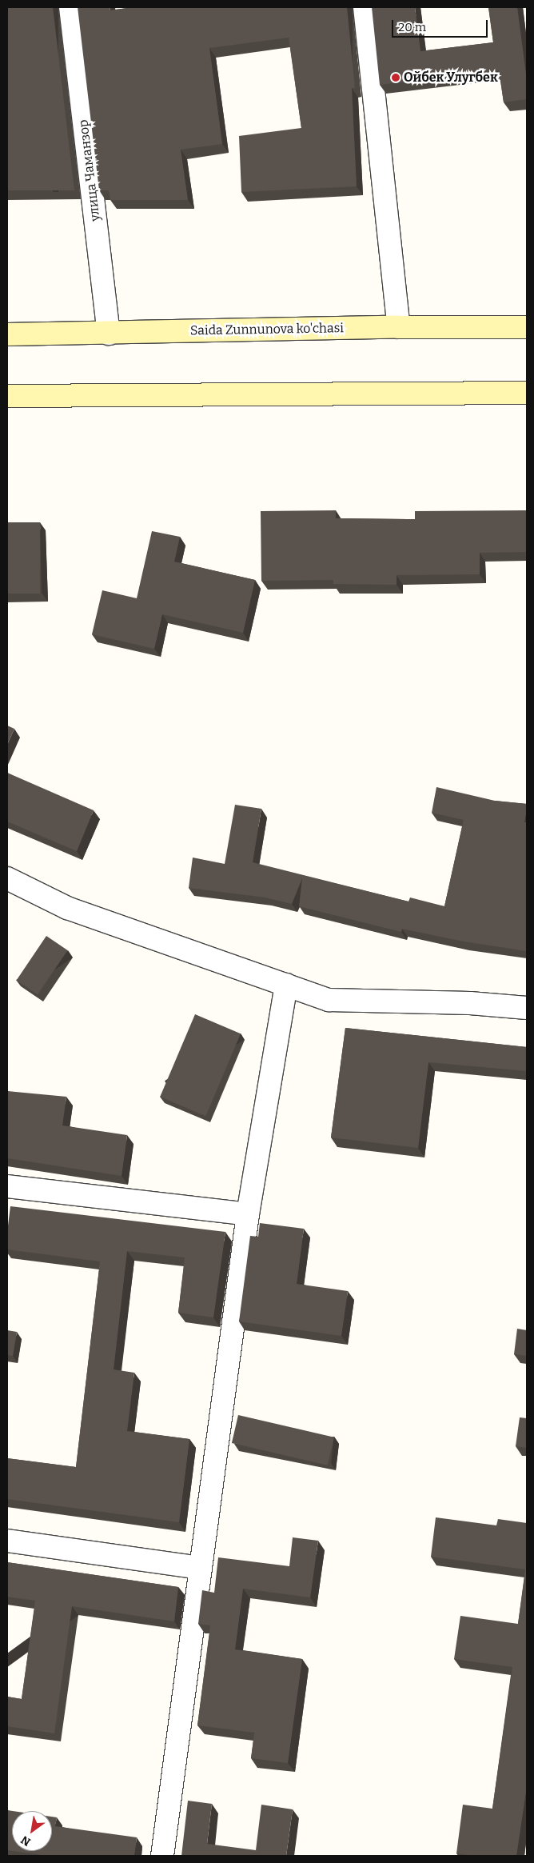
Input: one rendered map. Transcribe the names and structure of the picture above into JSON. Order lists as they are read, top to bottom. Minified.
{"streets":{"main road":["Saida Zunnunova ko'chasi"],"street":["улица Чаманзор"]},"crossings":[["улица Чаманзор","Saida Zunnunova ko'chasi"]],"places":["Ойбек Улугбек"],"scale_bar":"20 m","north":"bottom left"}
